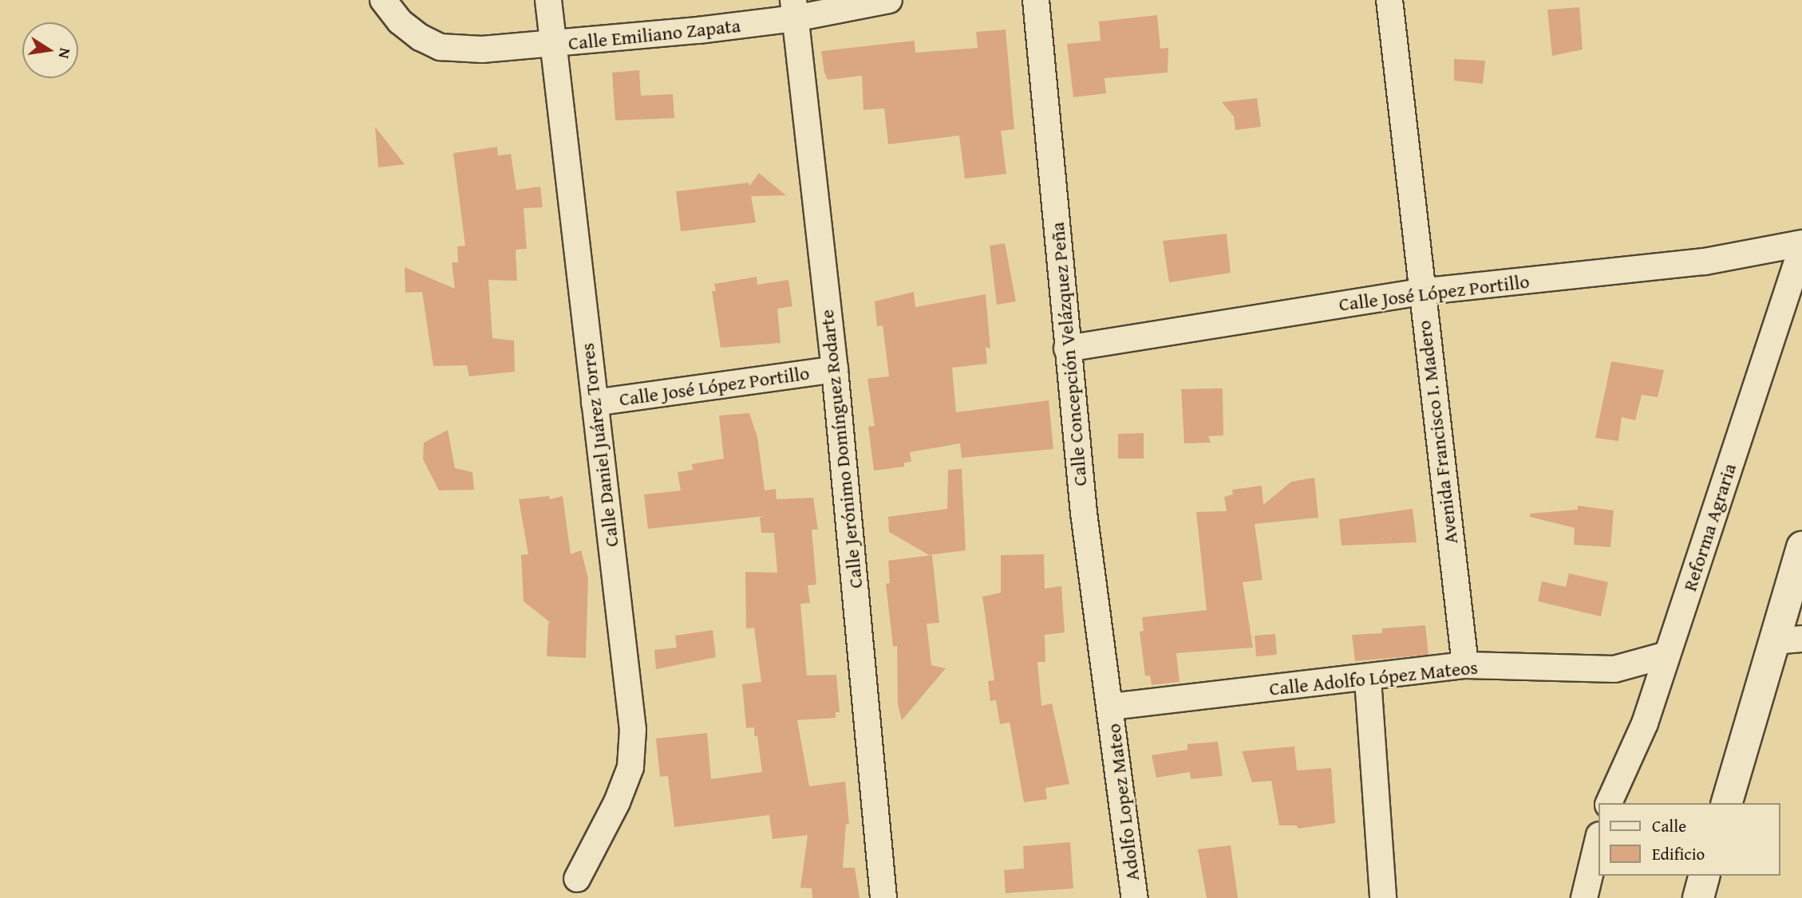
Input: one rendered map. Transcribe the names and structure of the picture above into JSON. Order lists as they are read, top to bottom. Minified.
{"streets":{"street":["Calle Emiliano Zapata","Calle José López Portillo","Calle Concepción Velázquez Peña","Avenida Francisco I. Madero","Calle Daniel Juárez Torres","Calle Jerónimo Domínguez Rodarte","Reforma Agraria","Calle Adolfo López Mateos","Adolfo Lopez Mateo"]},"crossings":[["Calle Emiliano Zapata","Calle Daniel Juárez Torres"],["Calle Emiliano Zapata","Calle Jerónimo Domínguez Rodarte"],["Calle José López Portillo","Calle Concepción Velázquez Peña"],["Calle José López Portillo","Avenida Francisco I. Madero"],["Calle José López Portillo","Calle Daniel Juárez Torres"],["Calle José López Portillo","Calle Jerónimo Domínguez Rodarte"],["Calle José López Portillo","Reforma Agraria"],["Calle Concepción Velázquez Peña","Calle Adolfo López Mateos"],["Calle Concepción Velázquez Peña","Adolfo Lopez Mateo"],["Avenida Francisco I. Madero","Calle Adolfo López Mateos"],["Reforma Agraria","Calle Adolfo López Mateos"],["Calle Adolfo López Mateos","Adolfo Lopez Mateo"]],"legend":["Calle","Edificio"],"north":"right"}
